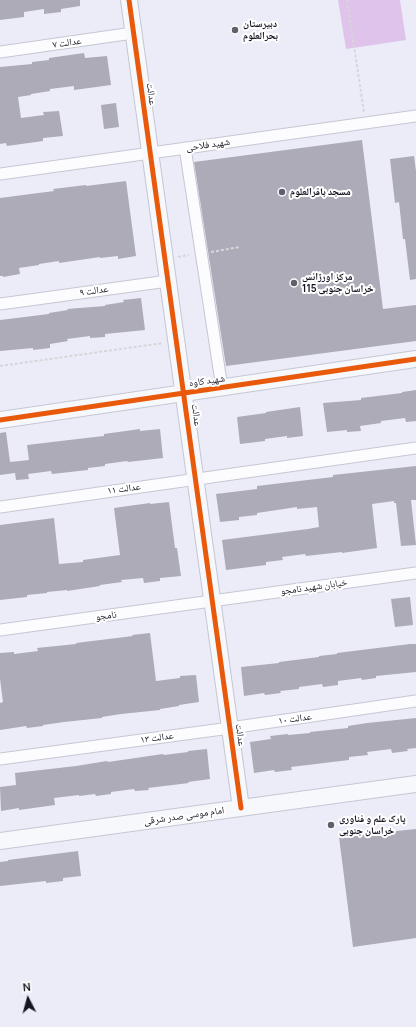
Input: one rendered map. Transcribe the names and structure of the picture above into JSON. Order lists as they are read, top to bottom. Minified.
{"streets":{"street":["عدالت ۷","عدالت","شهید فلاحی","عدالت ۹","شهید کاوه","عدالت ۱۱","خیابان شهید نامجو","نامجو","عدالت ۱۰","عدالت ۱۳","امام موسی صدر شرقی"]},"crossings":[["عدالت ۷","عدالت"],["عدالت","شهید فلاحی"],["عدالت","عدالت ۹"],["عدالت","شهید کاوه"],["عدالت","عدالت ۱۱"],["عدالت","خیابان شهید نامجو"],["عدالت","نامجو"],["عدالت","عدالت ۱۰"],["عدالت","عدالت ۱۳"],["عدالت","امام موسی صدر شرقی"],["خیابان شهید نامجو","نامجو"],["عدالت ۱۰","عدالت ۱۳"]],"places":["دبیرستان بحرالعلوم","مسجد باقرالعلوم","مرکز اورژانس 115 خراسان جنوبی","پارک علم و فناوری خراسان جنوبی"],"north":"top"}
